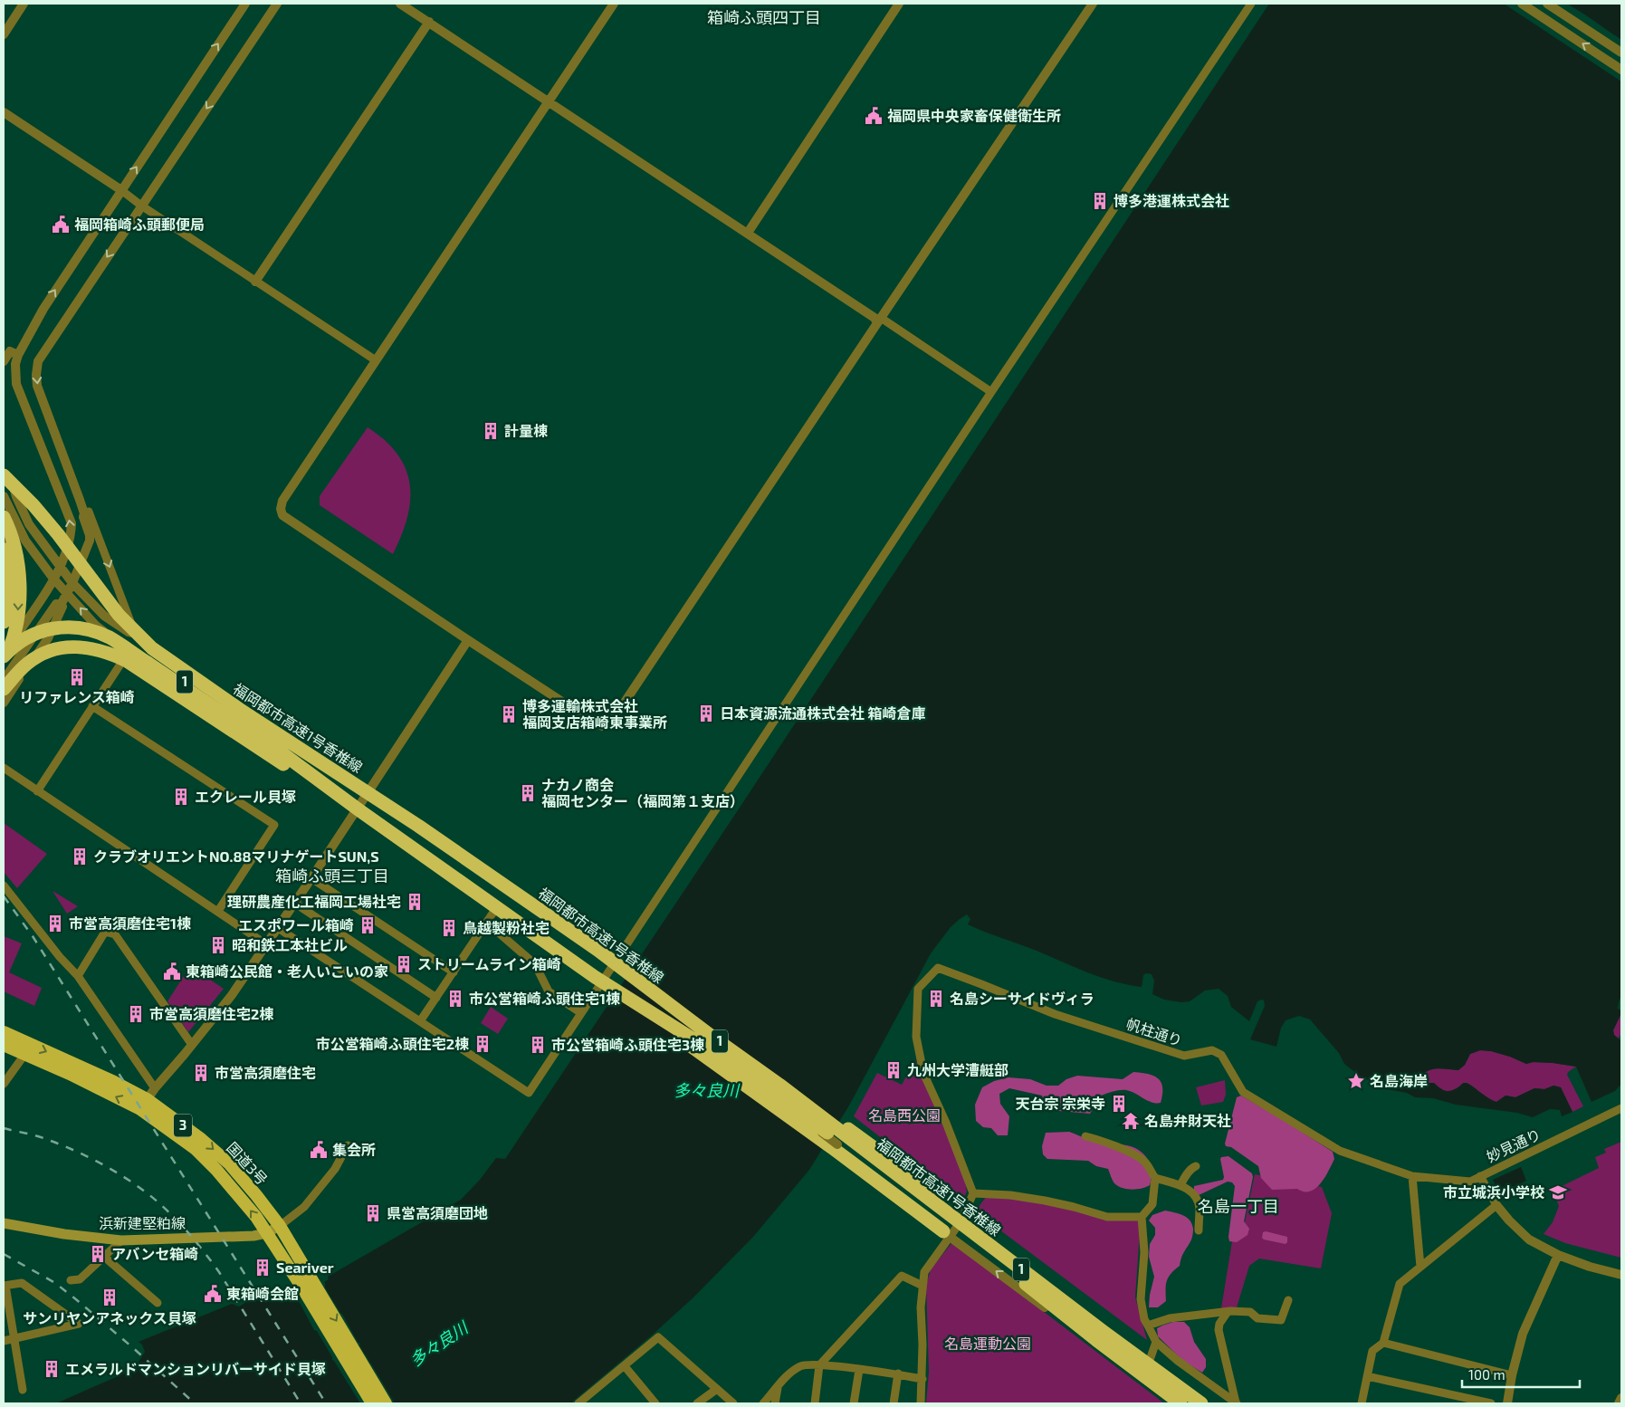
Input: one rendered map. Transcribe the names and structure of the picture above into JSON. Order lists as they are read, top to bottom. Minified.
{"streets":{"highway":["1","福岡都市高速1号香椎線","3","国道3号"],"main road":["浜新建堅粕線"],"street":["帆柱通り","妙見通り"]},"crossings":[["帆柱通り","妙見通り"],["国道3号","浜新建堅粕線"]],"districts":["箱崎ふ頭四丁目","箱崎ふ頭三丁目","名島一丁目"],"water":["多々良川"],"parks":["名島西公園","名島運動公園"],"places":{"public building":["福岡県中央家畜保健衛生所","福岡箱崎ふ頭郵便局","東箱崎公民館・老人いこいの家","集会所","東箱崎会館"],"building":["博多港運株式会社","計量棟","リファレンス箱崎","日本資源流通株式会社 箱崎倉庫","博多運輸株式会社 福岡支店箱崎東事業所","ナカノ商会 福岡センター（福岡第１支店）","エクレール貝塚","クラブオリエントNO.88マリナゲートSUN,S","理研農産化工福岡工場社宅","市営高須磨住宅1棟","エスポワール箱崎","鳥越製粉社宅","昭和鉄工本社ビル","ストリームライン箱崎","市公営箱崎ふ頭住宅1棟","名島シーサイドヴィラ","市営高須磨住宅2棟","市公営箱崎ふ頭住宅2棟","市公営箱崎ふ頭住宅3棟","九州大学漕艇部","市営高須磨住宅","天台宗 宗栄寺","県営高須磨団地","アバンセ箱崎","Seariver","サンリヤンアネックス貝塚","エメラルドマンションリバーサイド貝塚"],"place":["名島海岸"],"temple":["名島弁財天社"],"school or university":["市立城浜小学校"]},"scale_bar":"100 m"}
